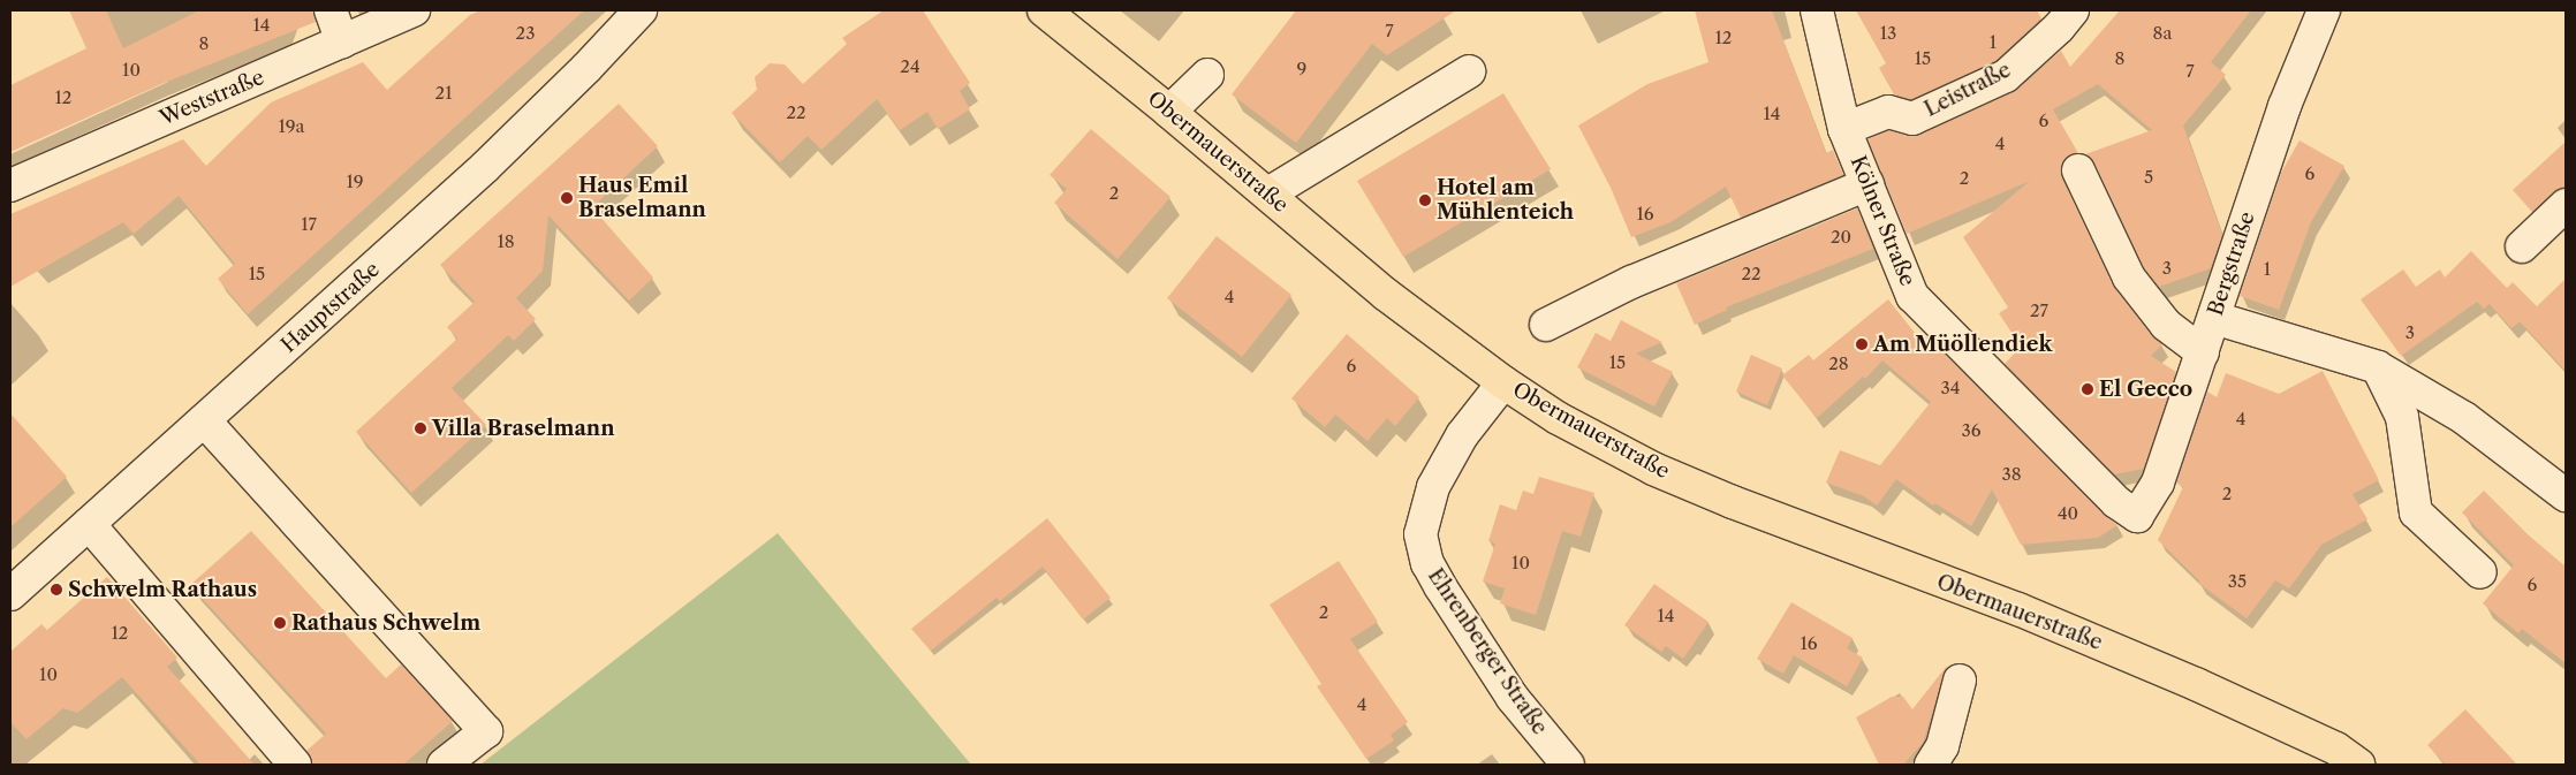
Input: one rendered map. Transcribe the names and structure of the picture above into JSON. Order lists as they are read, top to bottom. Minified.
{"streets":{"main road":["Obermauerstraße"],"street":["Leistraße","Weststraße","Kölner Straße","Bergstraße","Hauptstraße","Ehrenberger Straße"]},"crossings":[["Leistraße","Kölner Straße"],["Obermauerstraße","Ehrenberger Straße"],["Kölner Straße","Bergstraße"]],"places":["Haus Emil Braselmann","Hotel am Mühlenteich","Am Müöllendiek","El Gecco","Villa Braselmann","Schwelm Rathaus","Rathaus Schwelm"],"house_numbers":["14","7","23","13","8a","12","1","8","15","8","24","9","10","7","21","12","22","14","6","19a","4","6","5","2","19","2","16","17","20","18","3","1","15","22","4","27","3","15","28","6","34","4","36","38","2","40","10","35","6","2","14","12","16","10","4"]}
